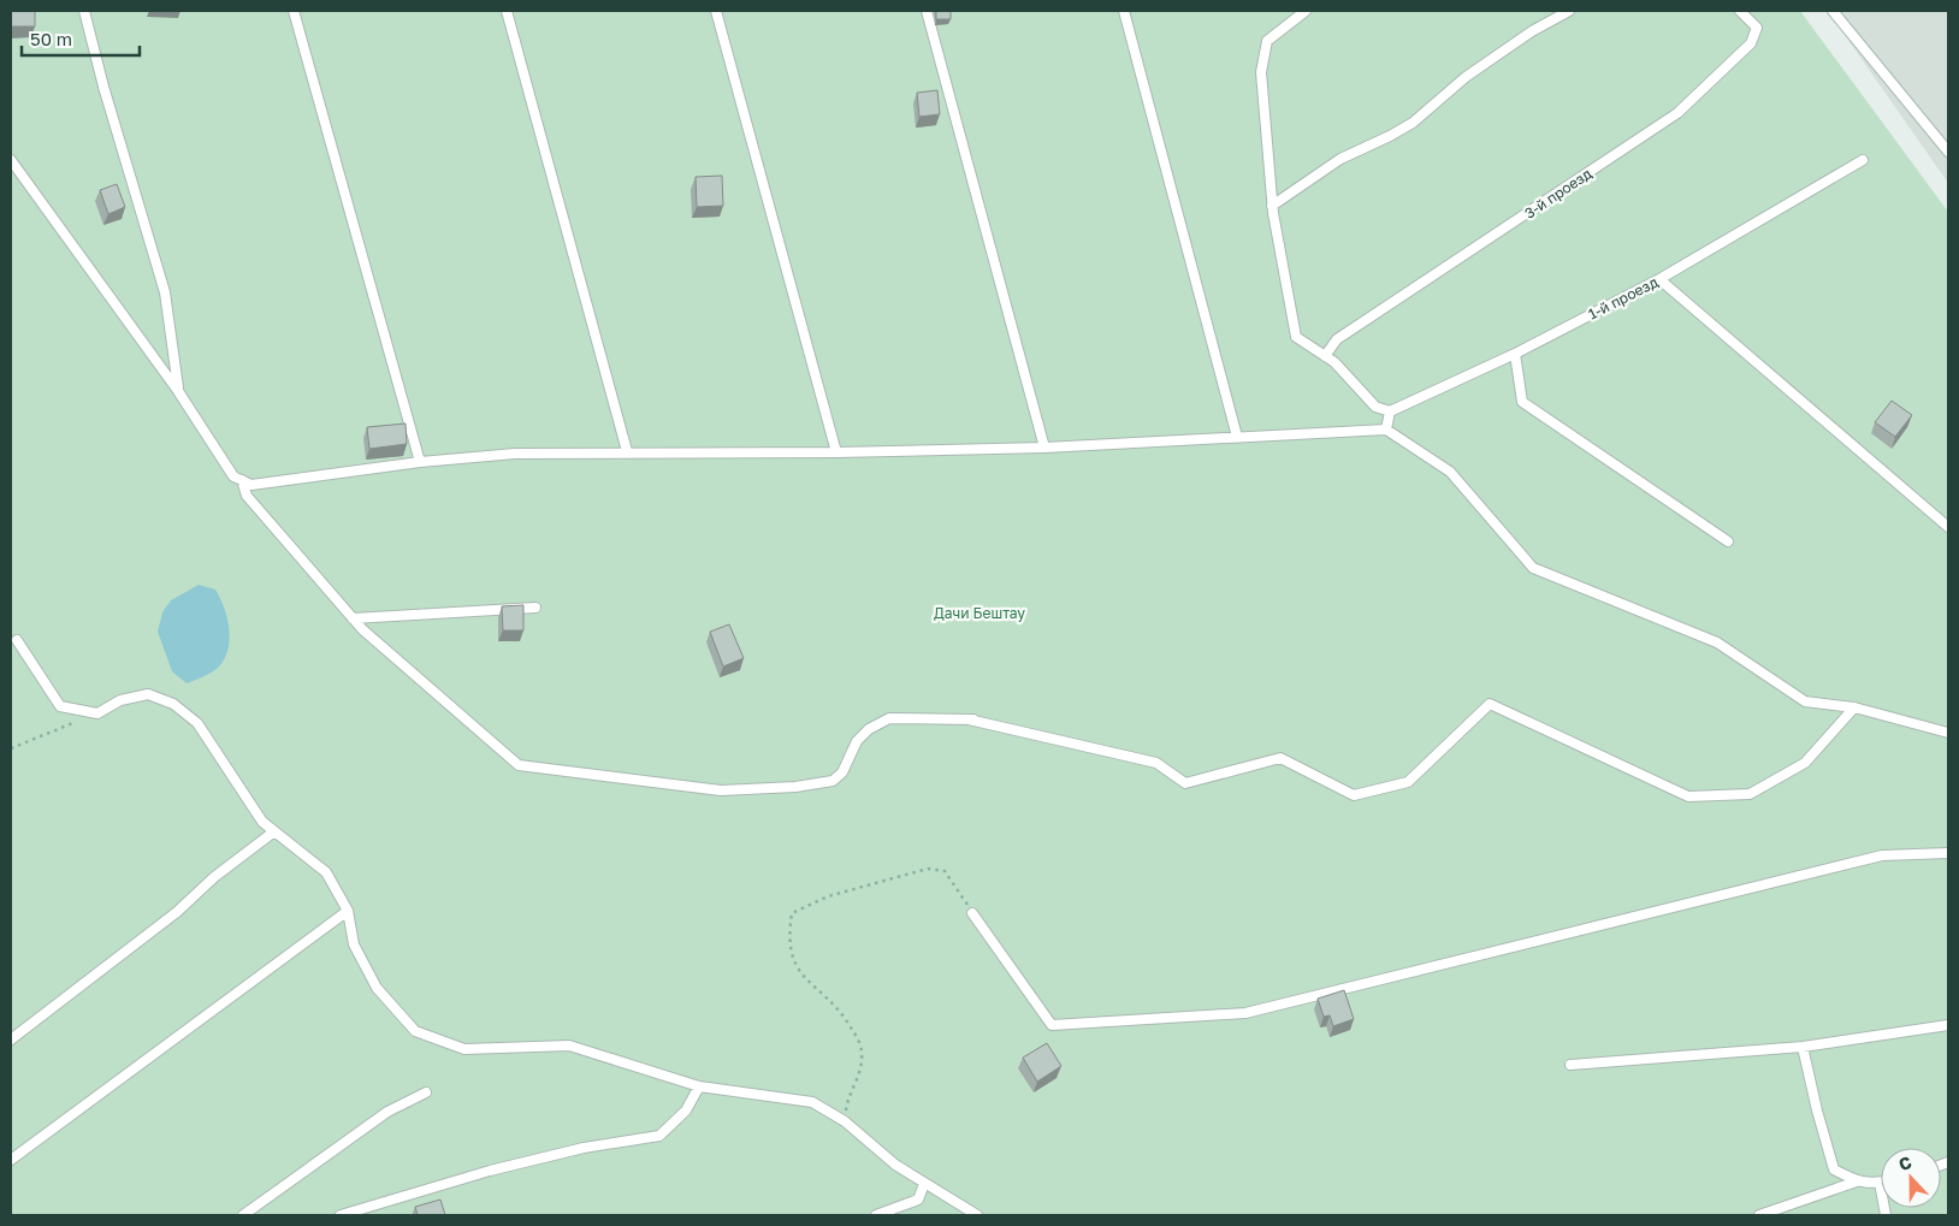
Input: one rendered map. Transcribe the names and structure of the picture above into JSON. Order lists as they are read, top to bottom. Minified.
{"streets":{"lane":["3-й проезд","1-й проезд"]},"parks":["Дачи Бештау"],"scale_bar":"50 m","north":"top"}
